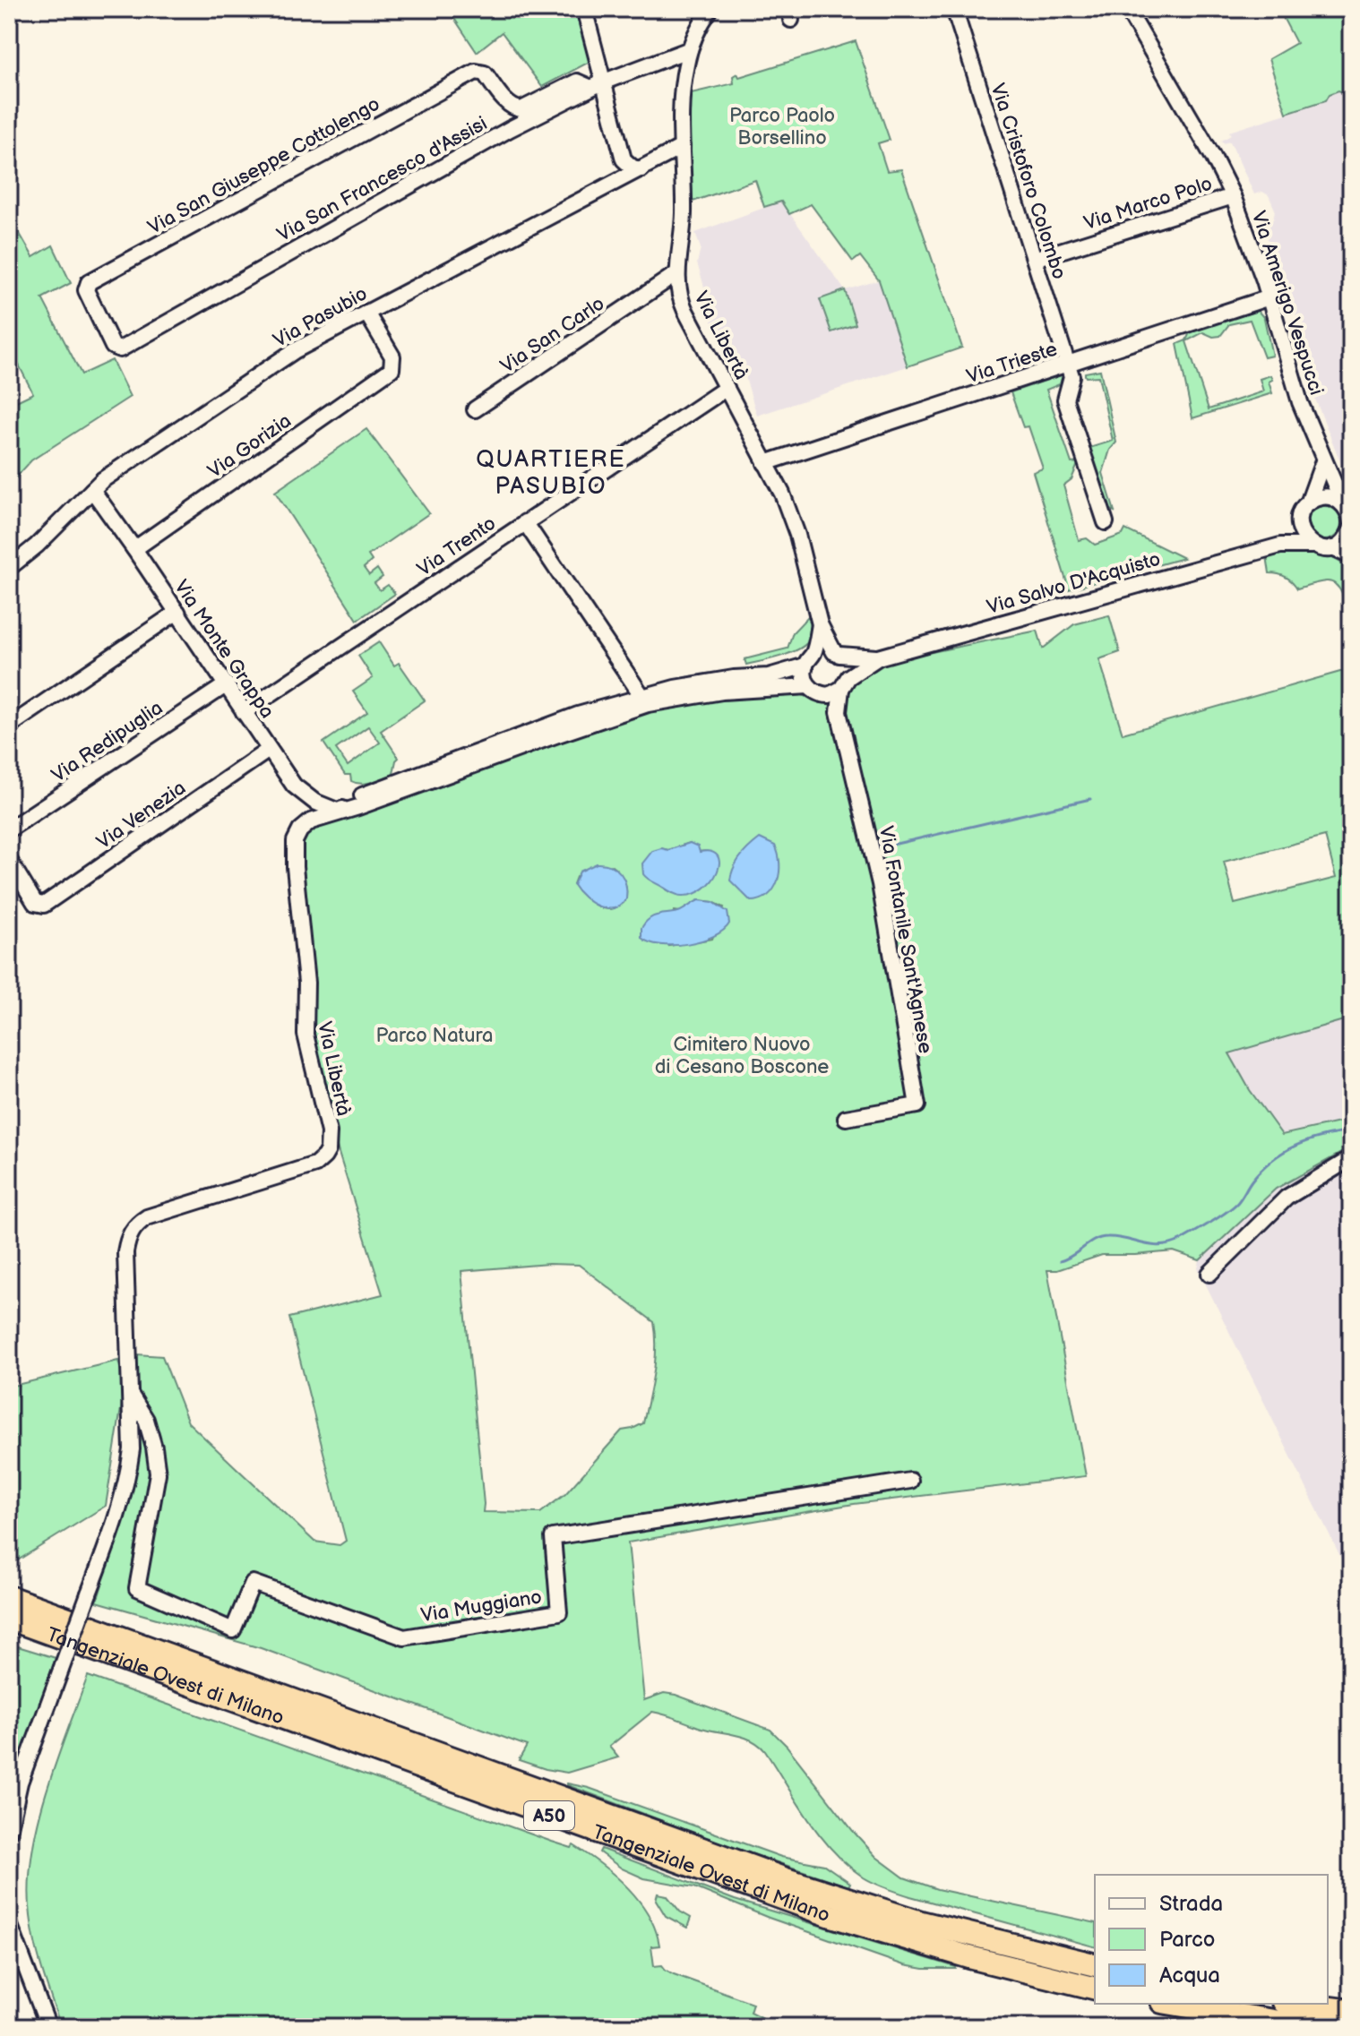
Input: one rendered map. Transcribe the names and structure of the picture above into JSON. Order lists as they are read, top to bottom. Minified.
{"streets":{"highway":["Tangenziale Ovest di Milano","A50"],"street":["Via San Giuseppe Cottolengo","Via San Francesco d'Assisi","Via Cristoforo Colombo","Via Marco Polo","Via Amerigo Vespucci","Via Pasubio","Via San Carlo","Via Libertà","Via Trieste","Via Gorizia","Via Trento","Via Salvo D'Acquisto","Via Monte Grappa","Via Redipuglia","Via Venezia","Via Fontanile Sant'Agnese","Via Muggiano"]},"crossings":[["Via San Giuseppe Cottolengo","Via San Francesco d'Assisi"],["Via San Francesco d'Assisi","Via Libertà"],["Via Cristoforo Colombo","Via Marco Polo"],["Via Cristoforo Colombo","Via Trieste"],["Via Marco Polo","Via Amerigo Vespucci"],["Via Amerigo Vespucci","Via Trieste"],["Via Amerigo Vespucci","Via Salvo D'Acquisto"],["Via Pasubio","Via Libertà"],["Via Pasubio","Via Gorizia"],["Via Pasubio","Via Monte Grappa"],["Via San Carlo","Via Libertà"],["Via Libertà","Via Trieste"],["Via Libertà","Via Trento"],["Via Libertà","Via Muggiano"],["Via Gorizia","Via Monte Grappa"],["Via Trento","Via Monte Grappa"],["Via Monte Grappa","Via Redipuglia"],["Via Monte Grappa","Via Venezia"]],"districts":["QUARTIERE PASUBIO"],"parks":["Parco Paolo Borsellino","Parco Natura","Cimitero Nuovo di Cesano Boscone"],"legend":["Strada","Parco","Acqua"]}
